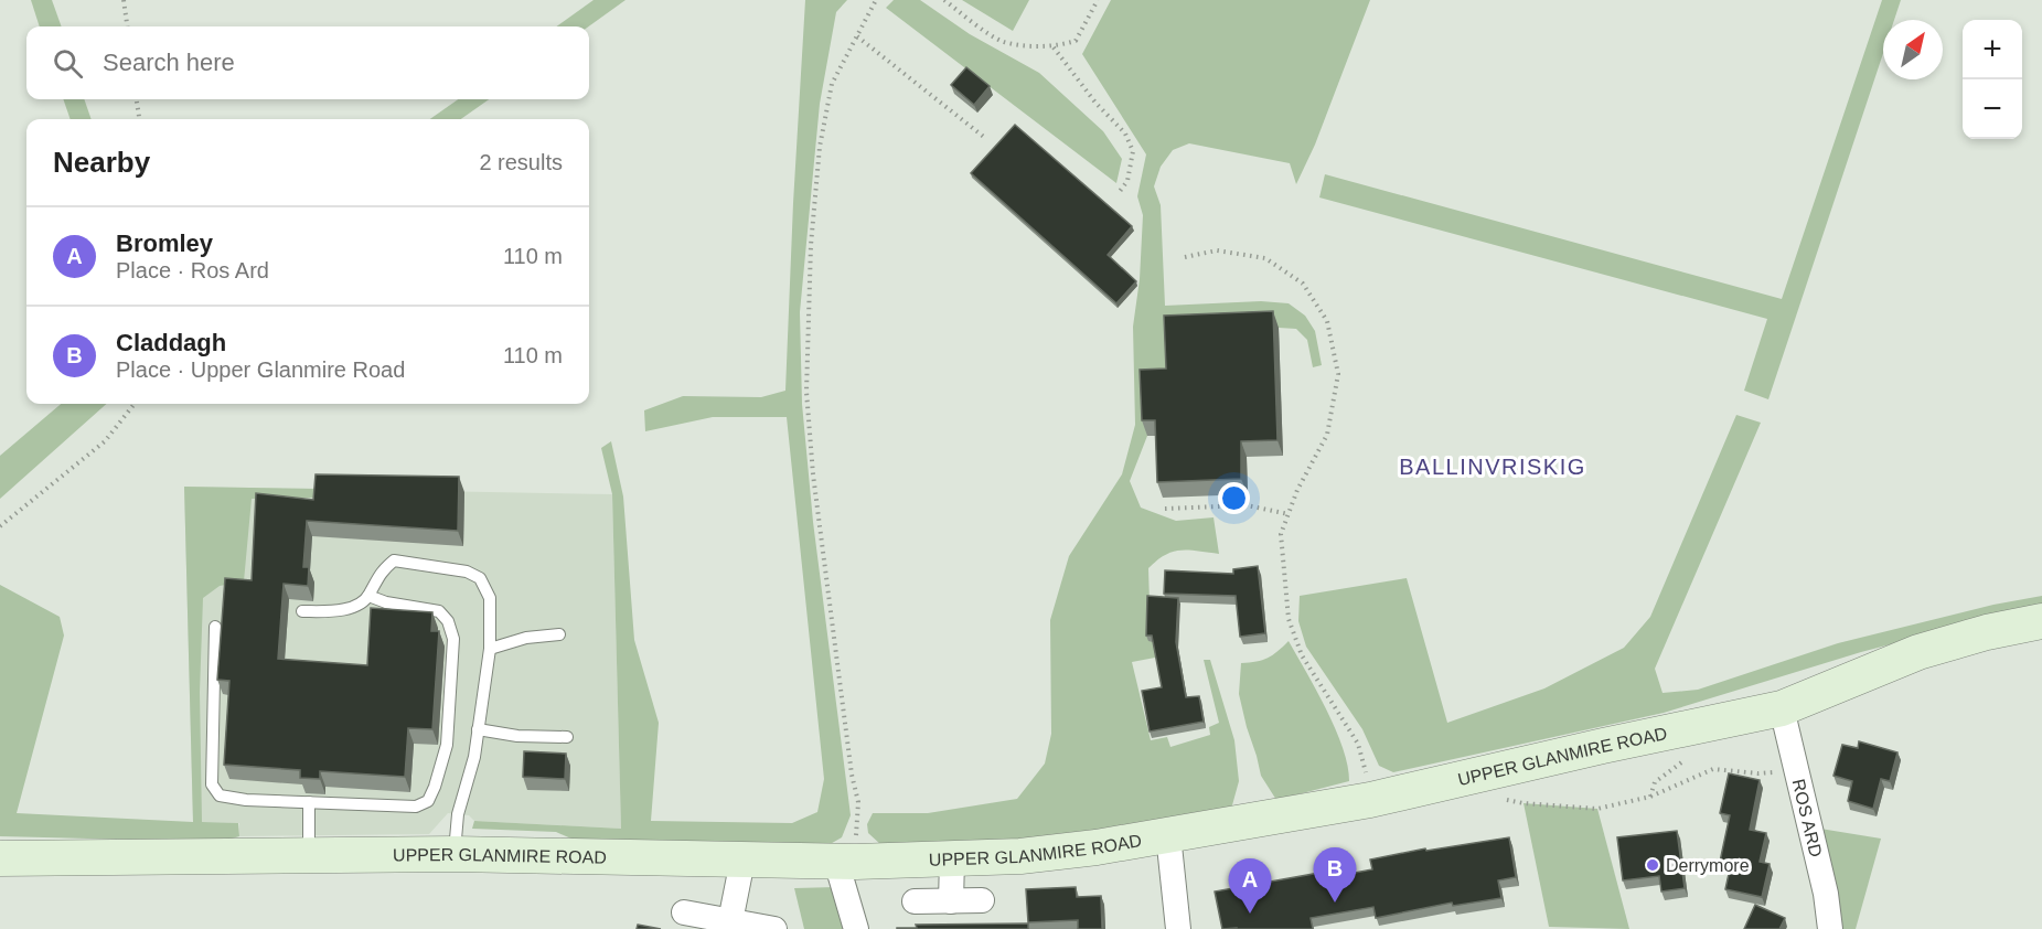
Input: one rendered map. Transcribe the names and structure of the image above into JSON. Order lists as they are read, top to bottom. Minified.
{"streets":{"main road":["UPPER GLANMIRE ROAD"],"street":["ROS ARD"]},"crossings":[["UPPER GLANMIRE ROAD","ROS ARD"]],"districts":["BALLINVRISKIG"],"places":["Derrymore"],"north":"top right","page":{"map_buttons":["+","−"],"search":"Search here","heading":["Nearby","2 results"],"list":[{"mark":"A","name":"Bromley","note":"Place · Ros Ard","value":"110 m"},{"mark":"B","name":"Claddagh","note":"Place · Upper Glanmire Road","value":"110 m"}],"pins":["B","A"]}}
